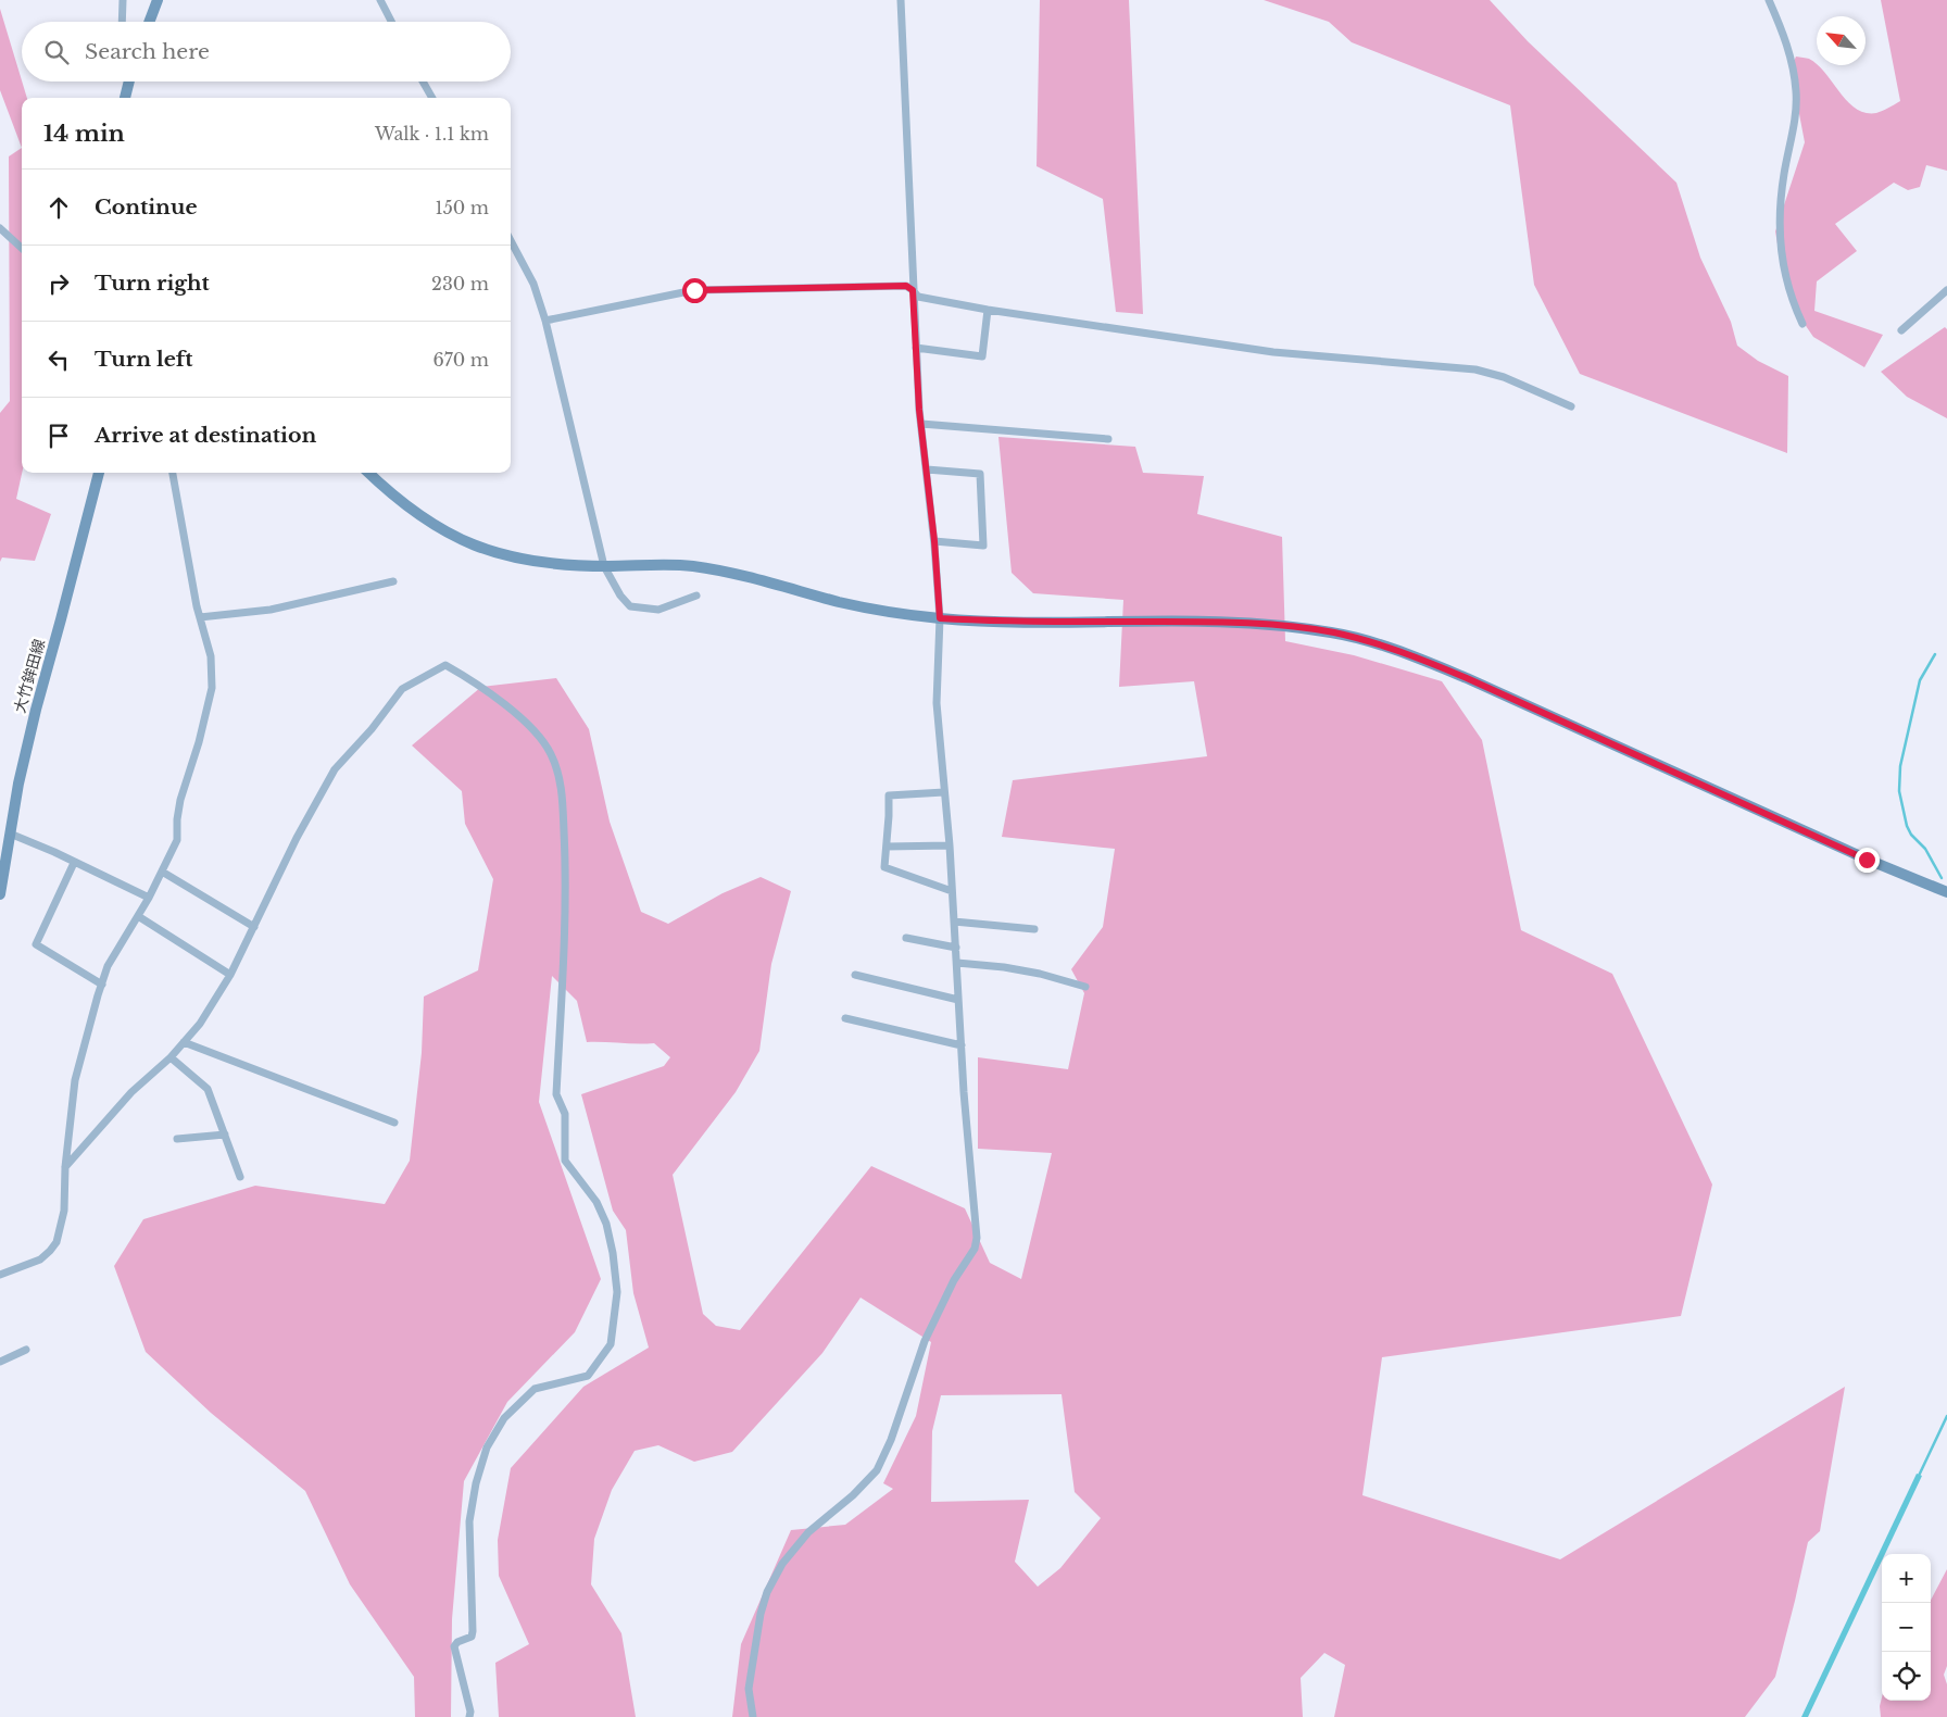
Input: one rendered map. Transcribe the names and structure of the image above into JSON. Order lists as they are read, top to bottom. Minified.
{"streets":{"street":["大竹鉾田線"]},"north":"top left","page":{"search":"Search here","heading":["14 min","Walk · 1.1 km"],"list":[["Continue","150 m"],["Turn right","230 m"],["Turn left","670 m"],"Arrive at destination"],"map_buttons":["+","−"]}}
